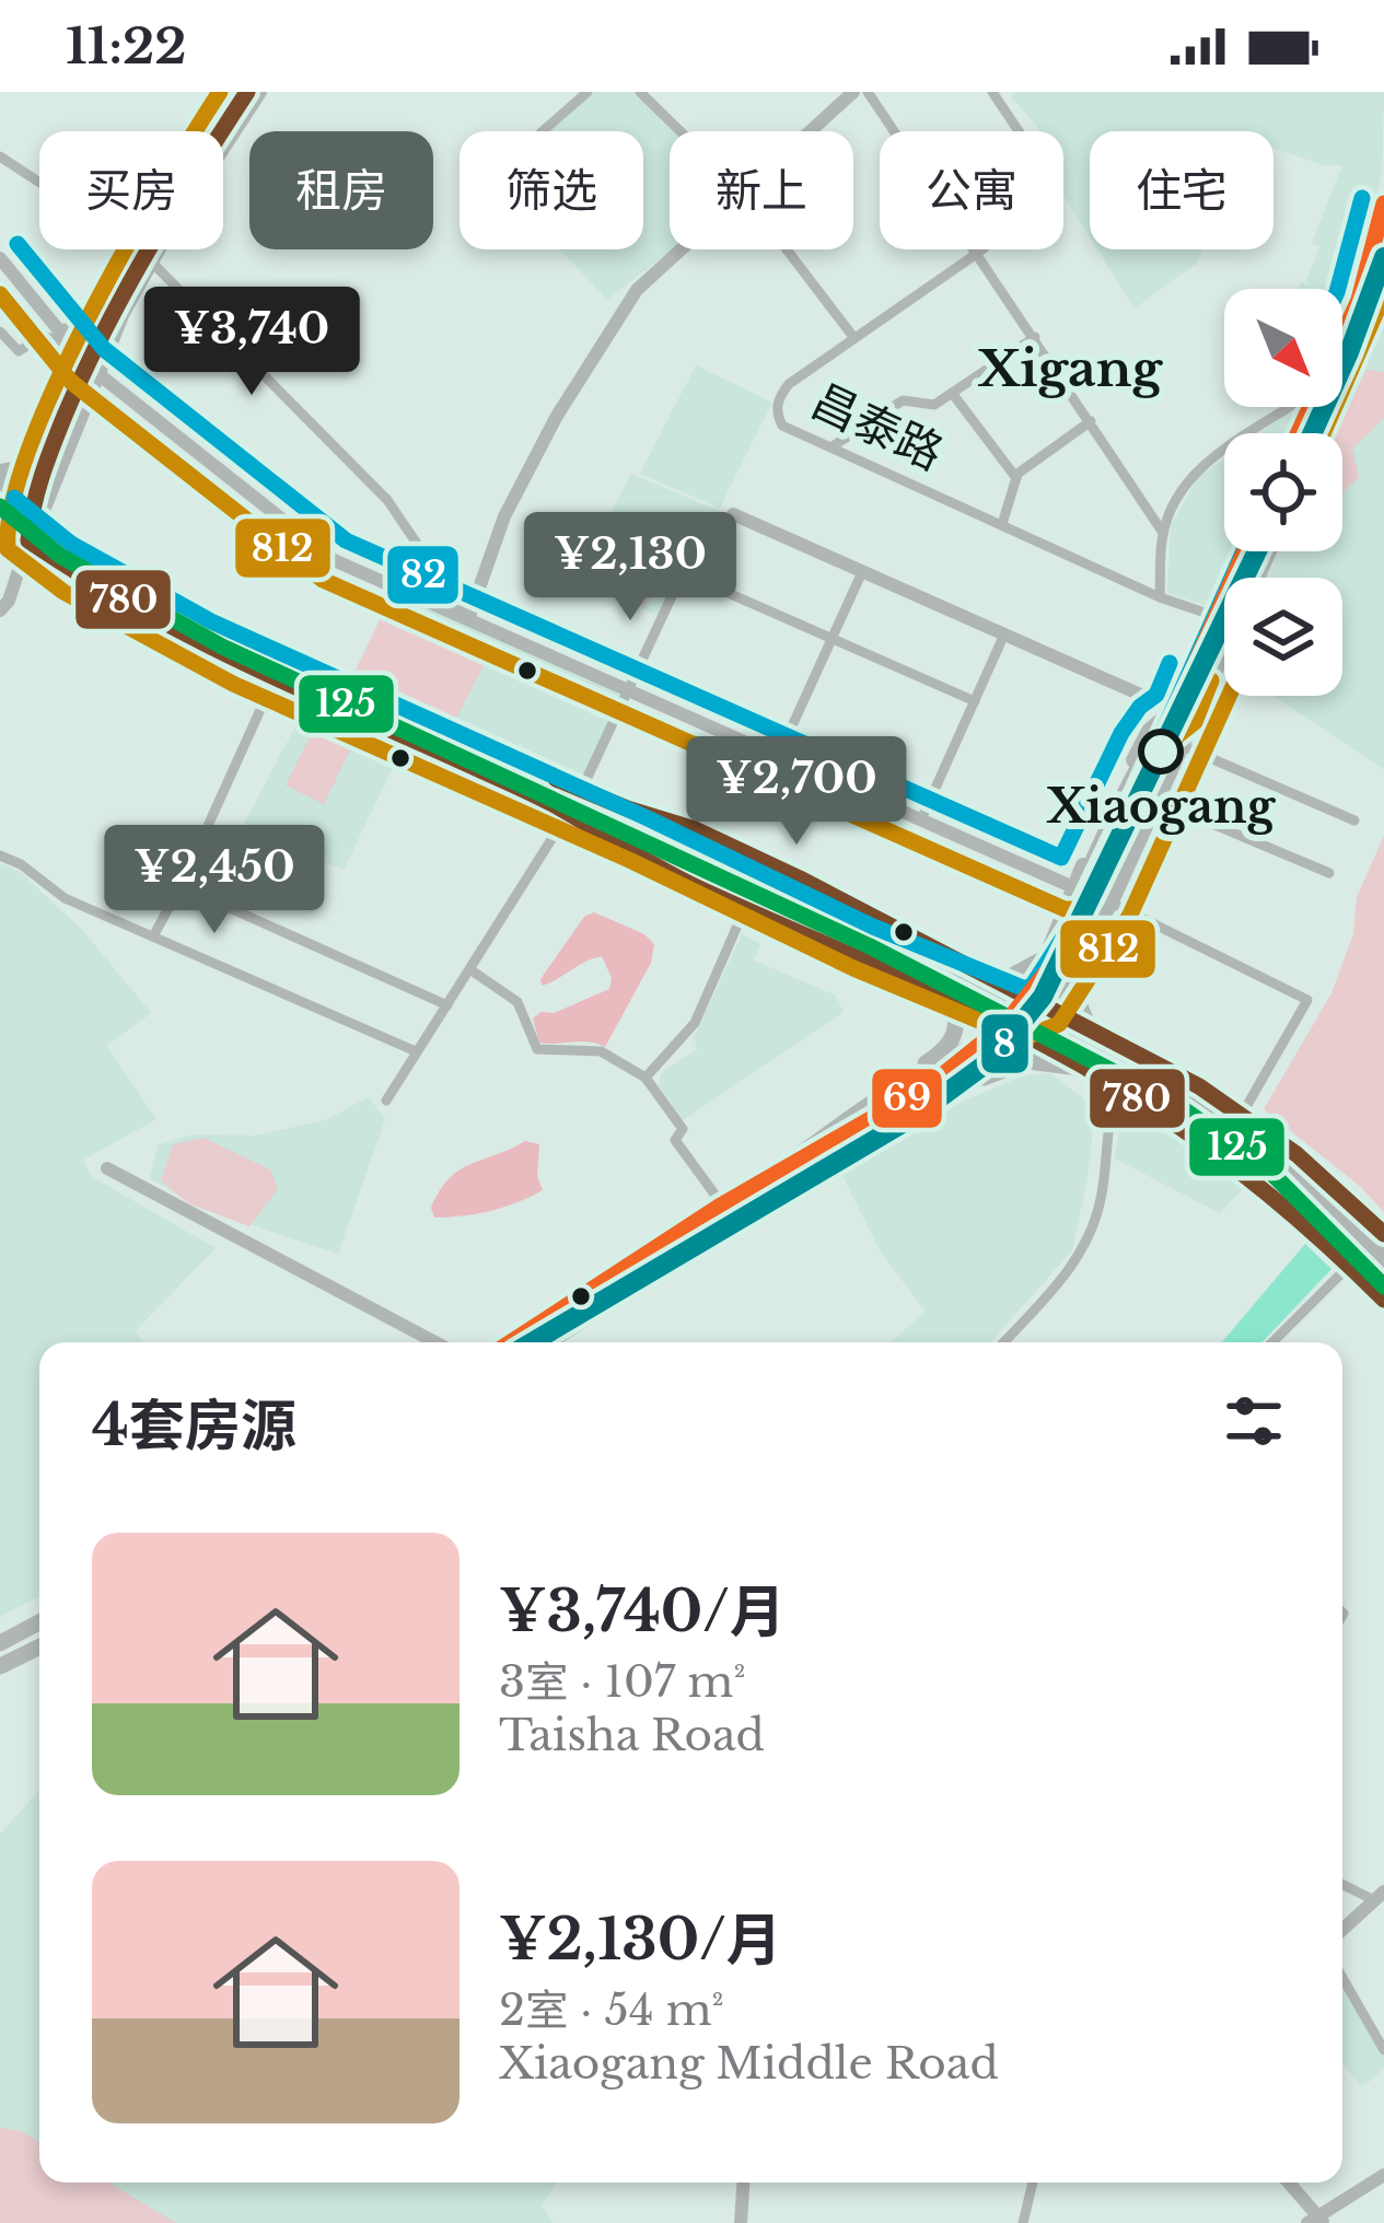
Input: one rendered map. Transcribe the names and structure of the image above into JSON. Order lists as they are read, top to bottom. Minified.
{"streets":{"street":["昌泰路"]},"districts":["Xigang"],"places":["Xiaogang"],"lines":["transit line 780","transit line 812","transit line 82","transit line 69","transit line 8","transit line 125"],"north":"bottom right","page":{"status":"11:22","chip":["买房","租房","筛选","新上","公寓","住宅"],"price":["¥3,740","¥2,130","¥2,700","¥2,450"],"heading":"4套房源","list":[{"name":"¥3,740/月","note":"3室 · 107 m² · Taisha Road"},{"name":"¥2,130/月","note":"2室 · 54 m² · Xiaogang Middle Road"}]}}
